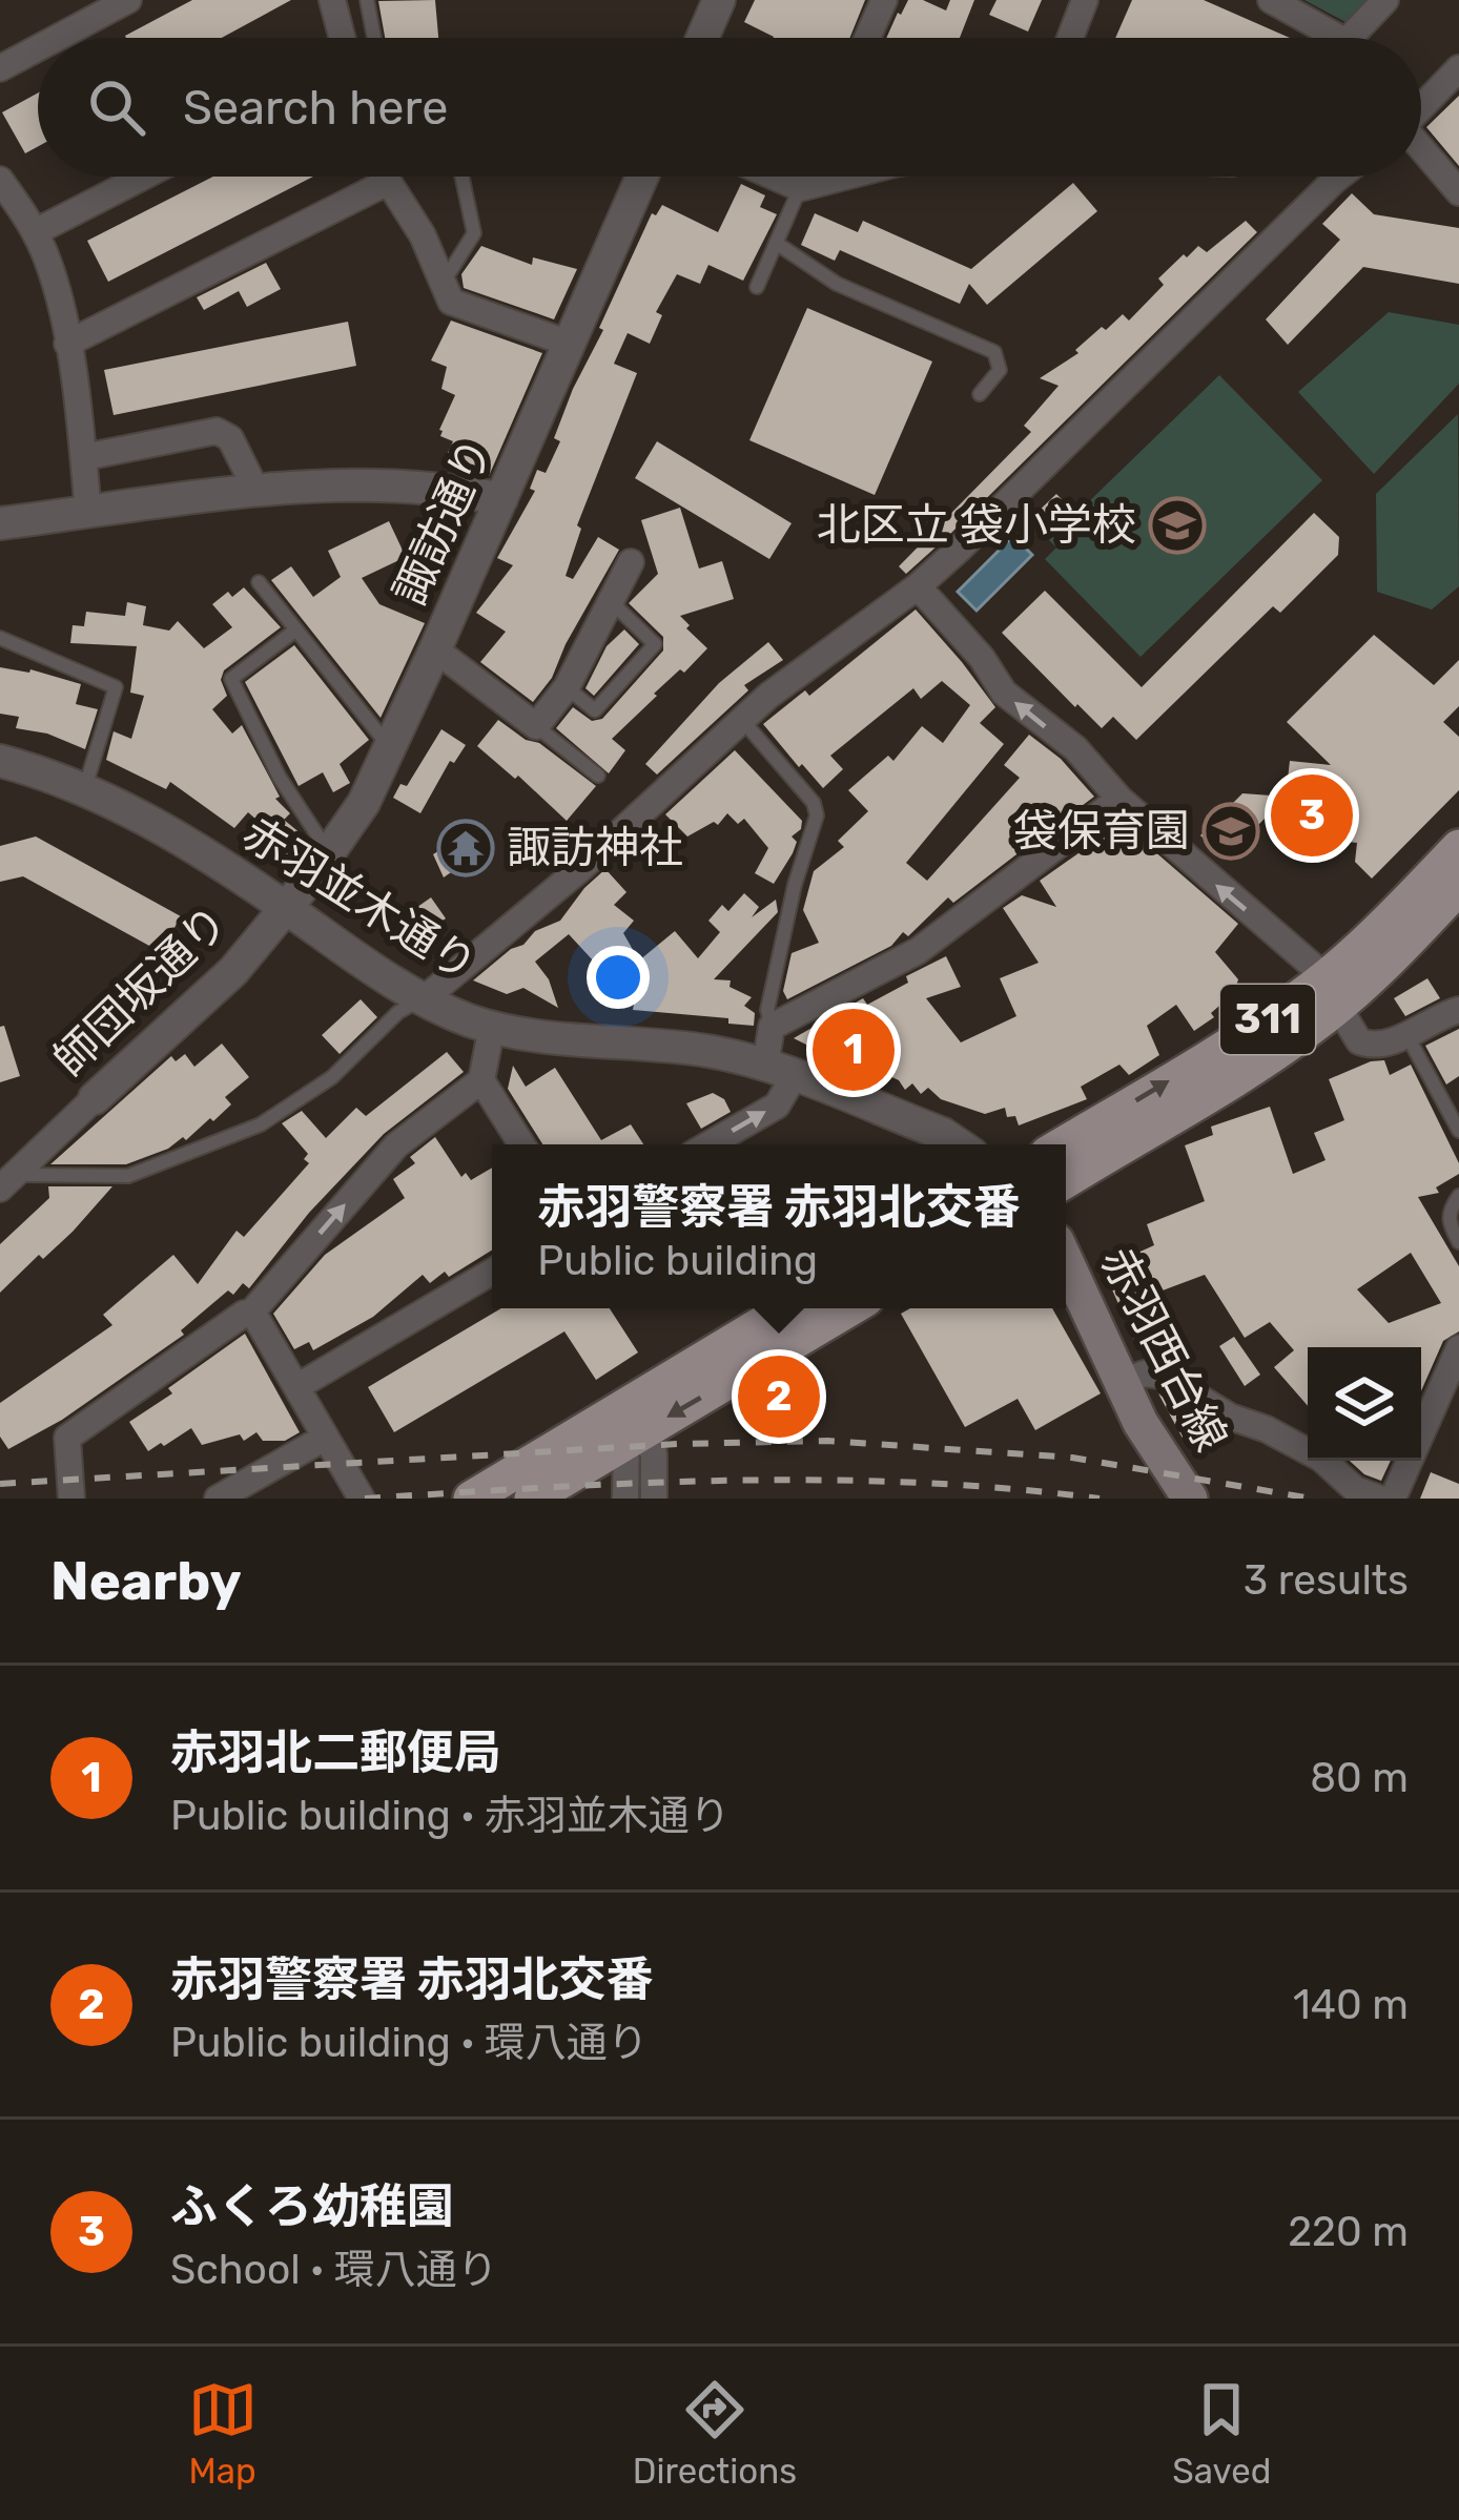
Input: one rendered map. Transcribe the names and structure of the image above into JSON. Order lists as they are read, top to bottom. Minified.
{"streets":{"main road":["311","赤羽西台線"],"street":["諏訪通り","赤羽並木通り","師団坂通り"]},"crossings":[["諏訪通り","赤羽並木通り"],["諏訪通り","師団坂通り"],["赤羽並木通り","師団坂通り"]],"places":{"school or university":["北区立 袋小学校","袋保育園"],"temple":["諏訪神社"]},"page":{"search":"Search here","pins":["3","1","2"],"popup":["赤羽警察署 赤羽北交番","Public building"],"heading":["Nearby","3 results"],"list":[{"mark":"1","name":"赤羽北二郵便局","note":"Public building · 赤羽並木通り","value":"80 m"},{"mark":"2","name":"赤羽警察署 赤羽北交番","note":"Public building · 環八通り","value":"140 m"},{"mark":"3","name":"ふくろ幼稚園","note":"School · 環八通り","value":"220 m"}],"nav":["Map","Directions","Saved"]}}
